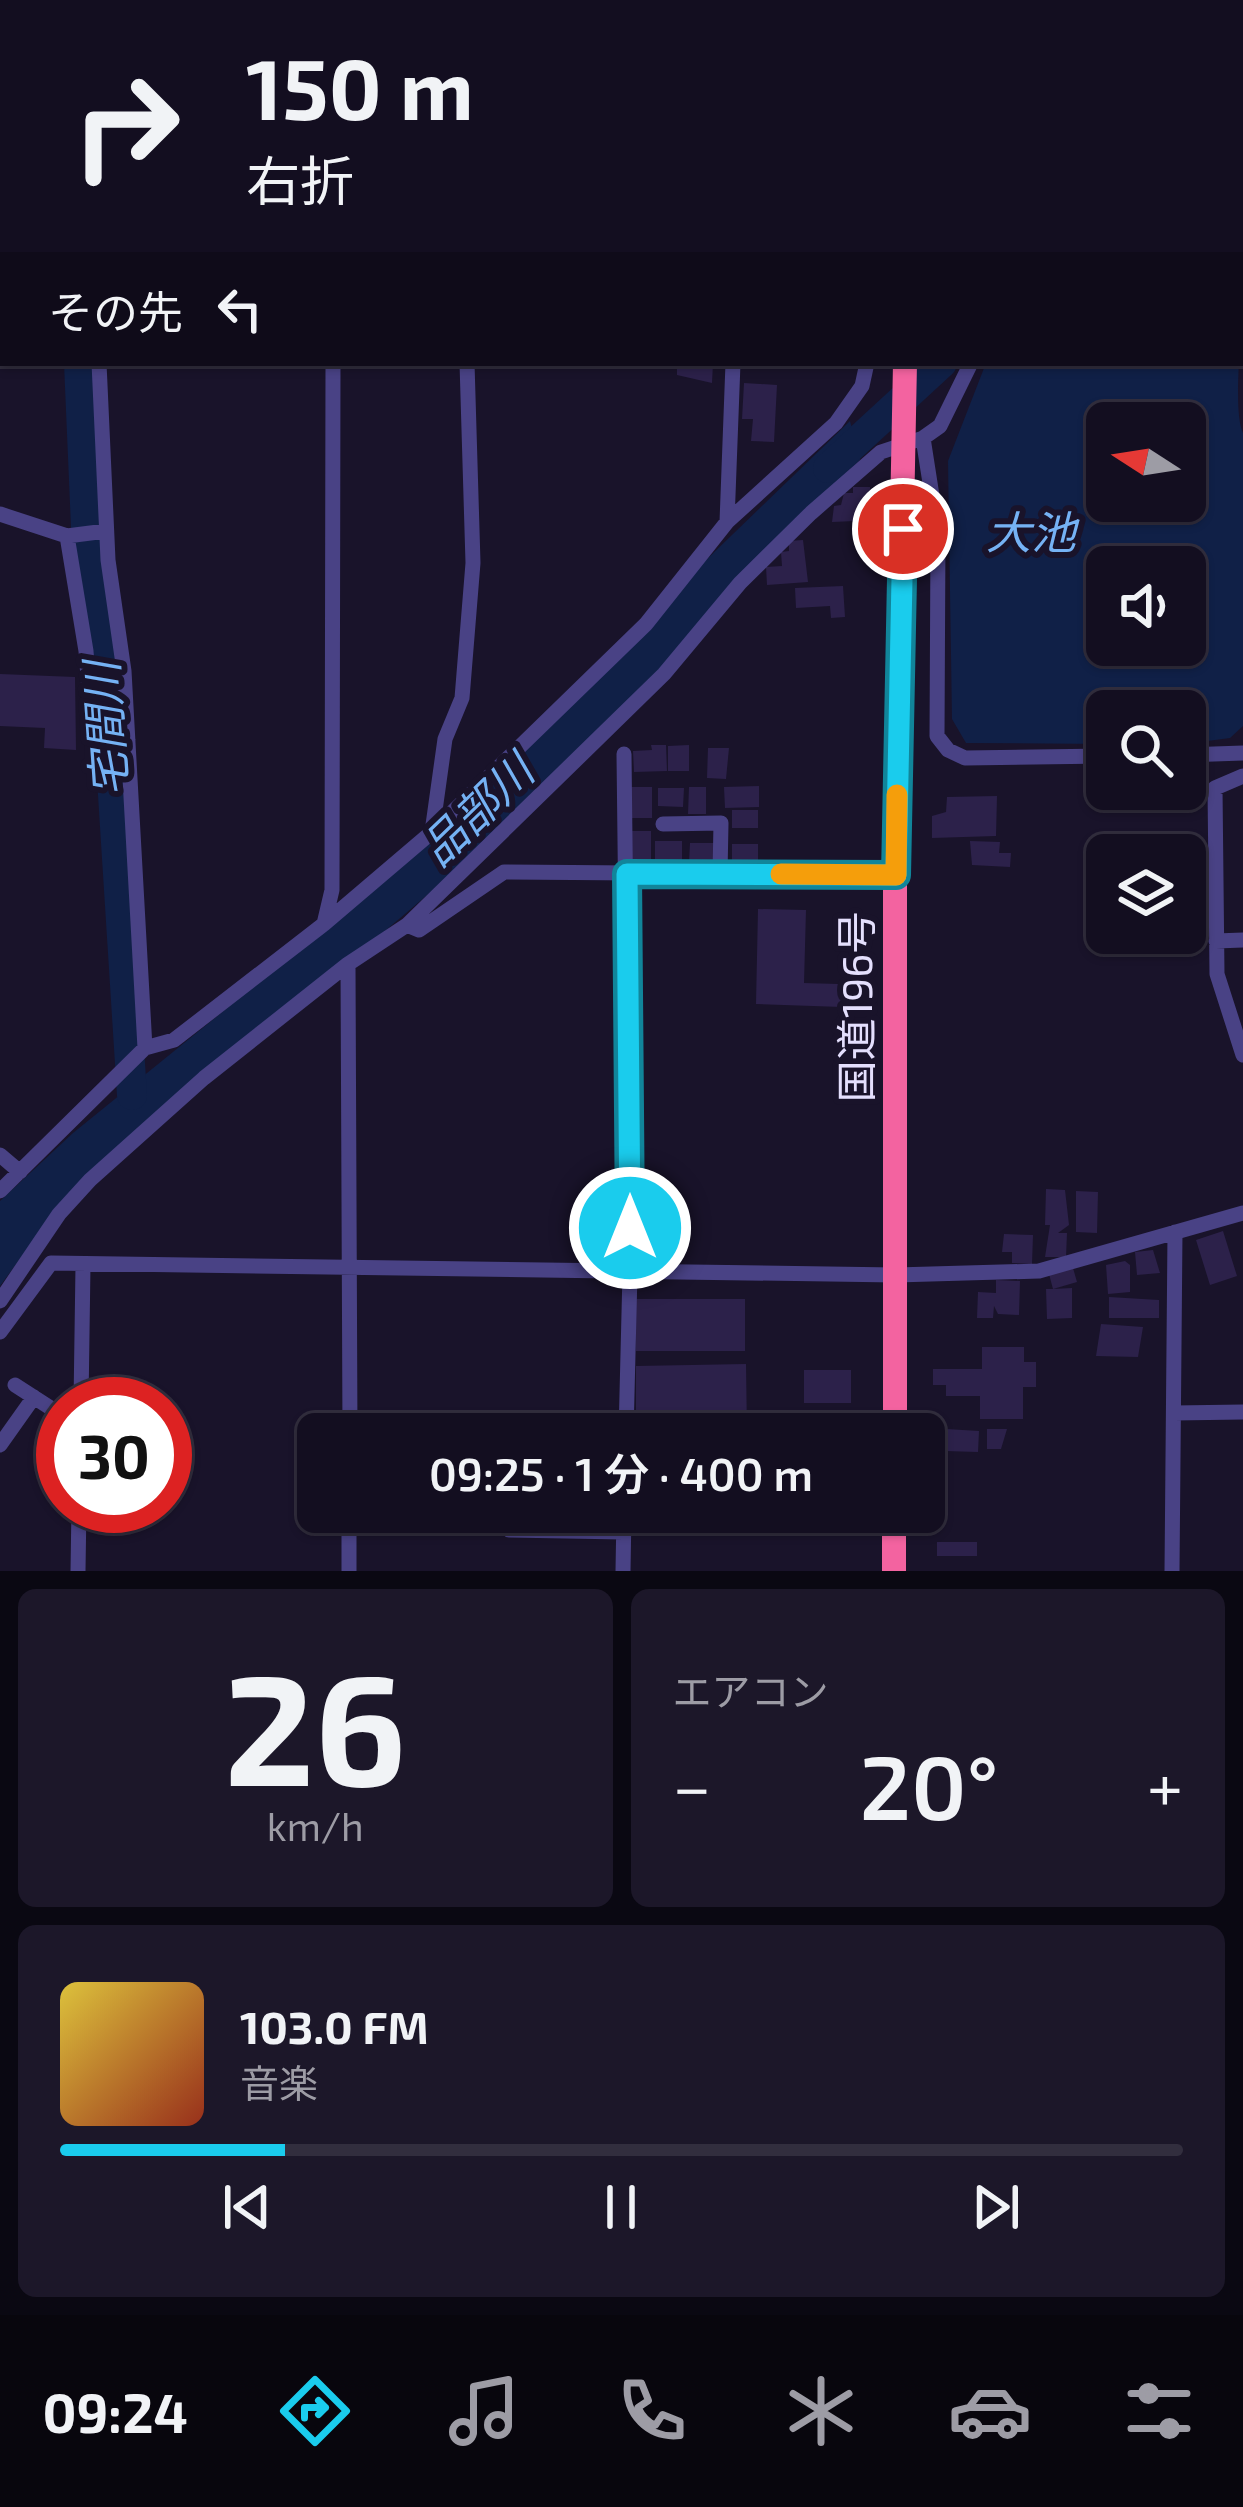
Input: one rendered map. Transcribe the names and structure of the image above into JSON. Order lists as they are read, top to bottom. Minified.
{"streets":{"highway":["国道196号"]},"water":["大池","宅間川","品部川"],"north":"left","page":{"turn":["150 m","右折"],"then":"その先","limit":"30","trip":"09:25 · 1 分 · 400 m","tile":[["26","km/h"],"エアコン"],"heat":["−","20°","+"],"song":["103.0 FM","音楽"],"tabs":"09:24"}}
